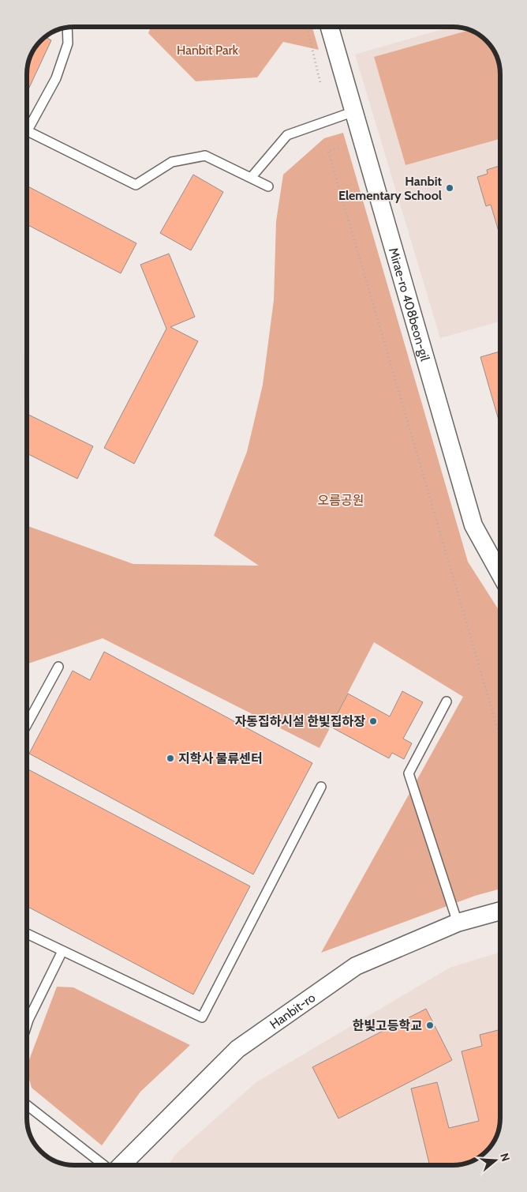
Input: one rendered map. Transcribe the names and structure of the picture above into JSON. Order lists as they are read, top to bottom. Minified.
{"streets":{"street":["Mirae-ro 408beon-gil","Hanbit-ro"]},"parks":["Hanbit Park","오름공원"],"places":["Hanbit Elementary School","자동집하시설 한빛집하장","지학사 물류센터","한빛고등학교"],"north":"right"}
